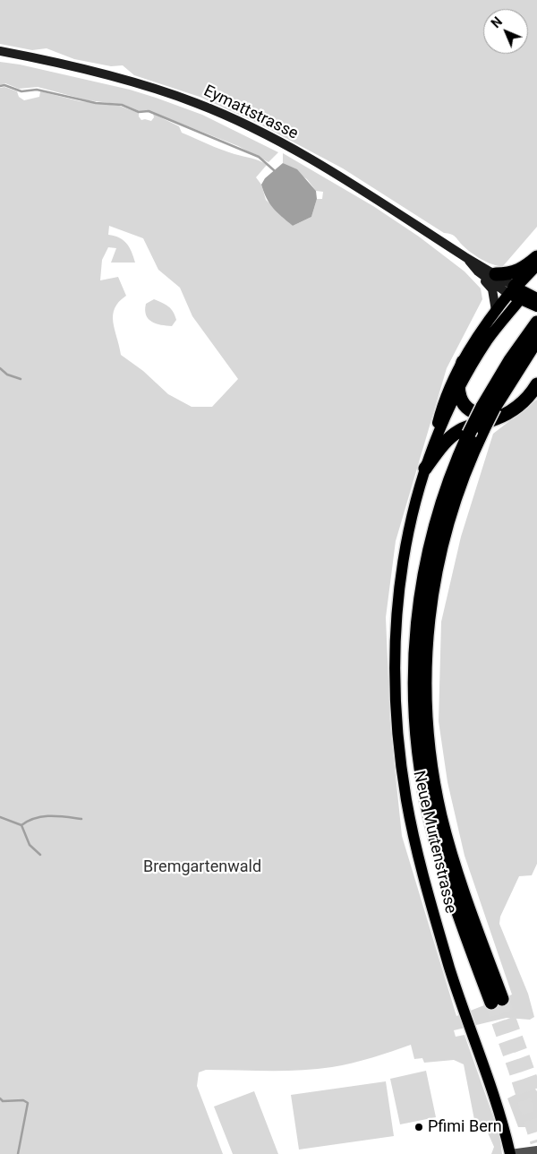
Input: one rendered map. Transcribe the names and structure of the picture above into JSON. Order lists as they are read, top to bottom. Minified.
{"streets":{"main road":["Eymattstrasse","Neue Murtenstrasse"]},"crossings":[["Eymattstrasse","Neue Murtenstrasse"]],"parks":["Bremgartenwald"],"places":["Pfimi Bern"],"north":"top left"}
